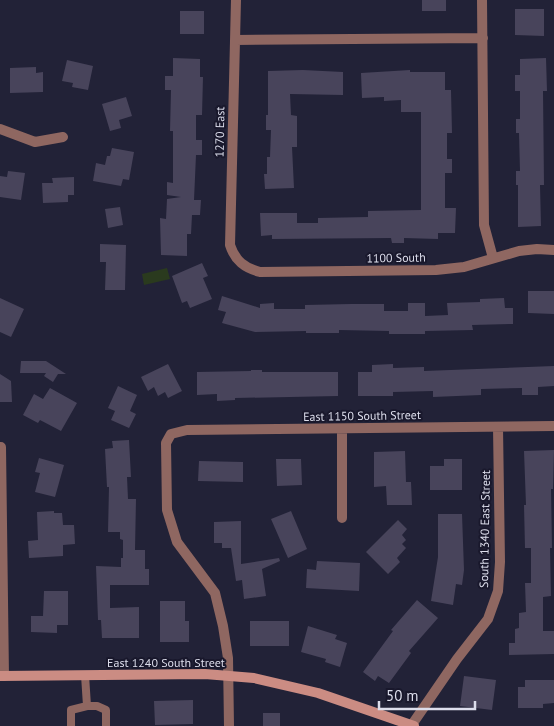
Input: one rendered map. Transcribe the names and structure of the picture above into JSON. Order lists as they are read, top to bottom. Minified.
{"streets":{"street":["1270 East","1100 South","East 1150 South Street","South 1340 East Street","East 1240 South Street"]},"crossings":[["1270 East","1100 South"],["East 1150 South Street","South 1340 East Street"],["East 1150 South Street","East 1240 South Street"],["South 1340 East Street","East 1240 South Street"]],"scale_bar":"50 m"}
